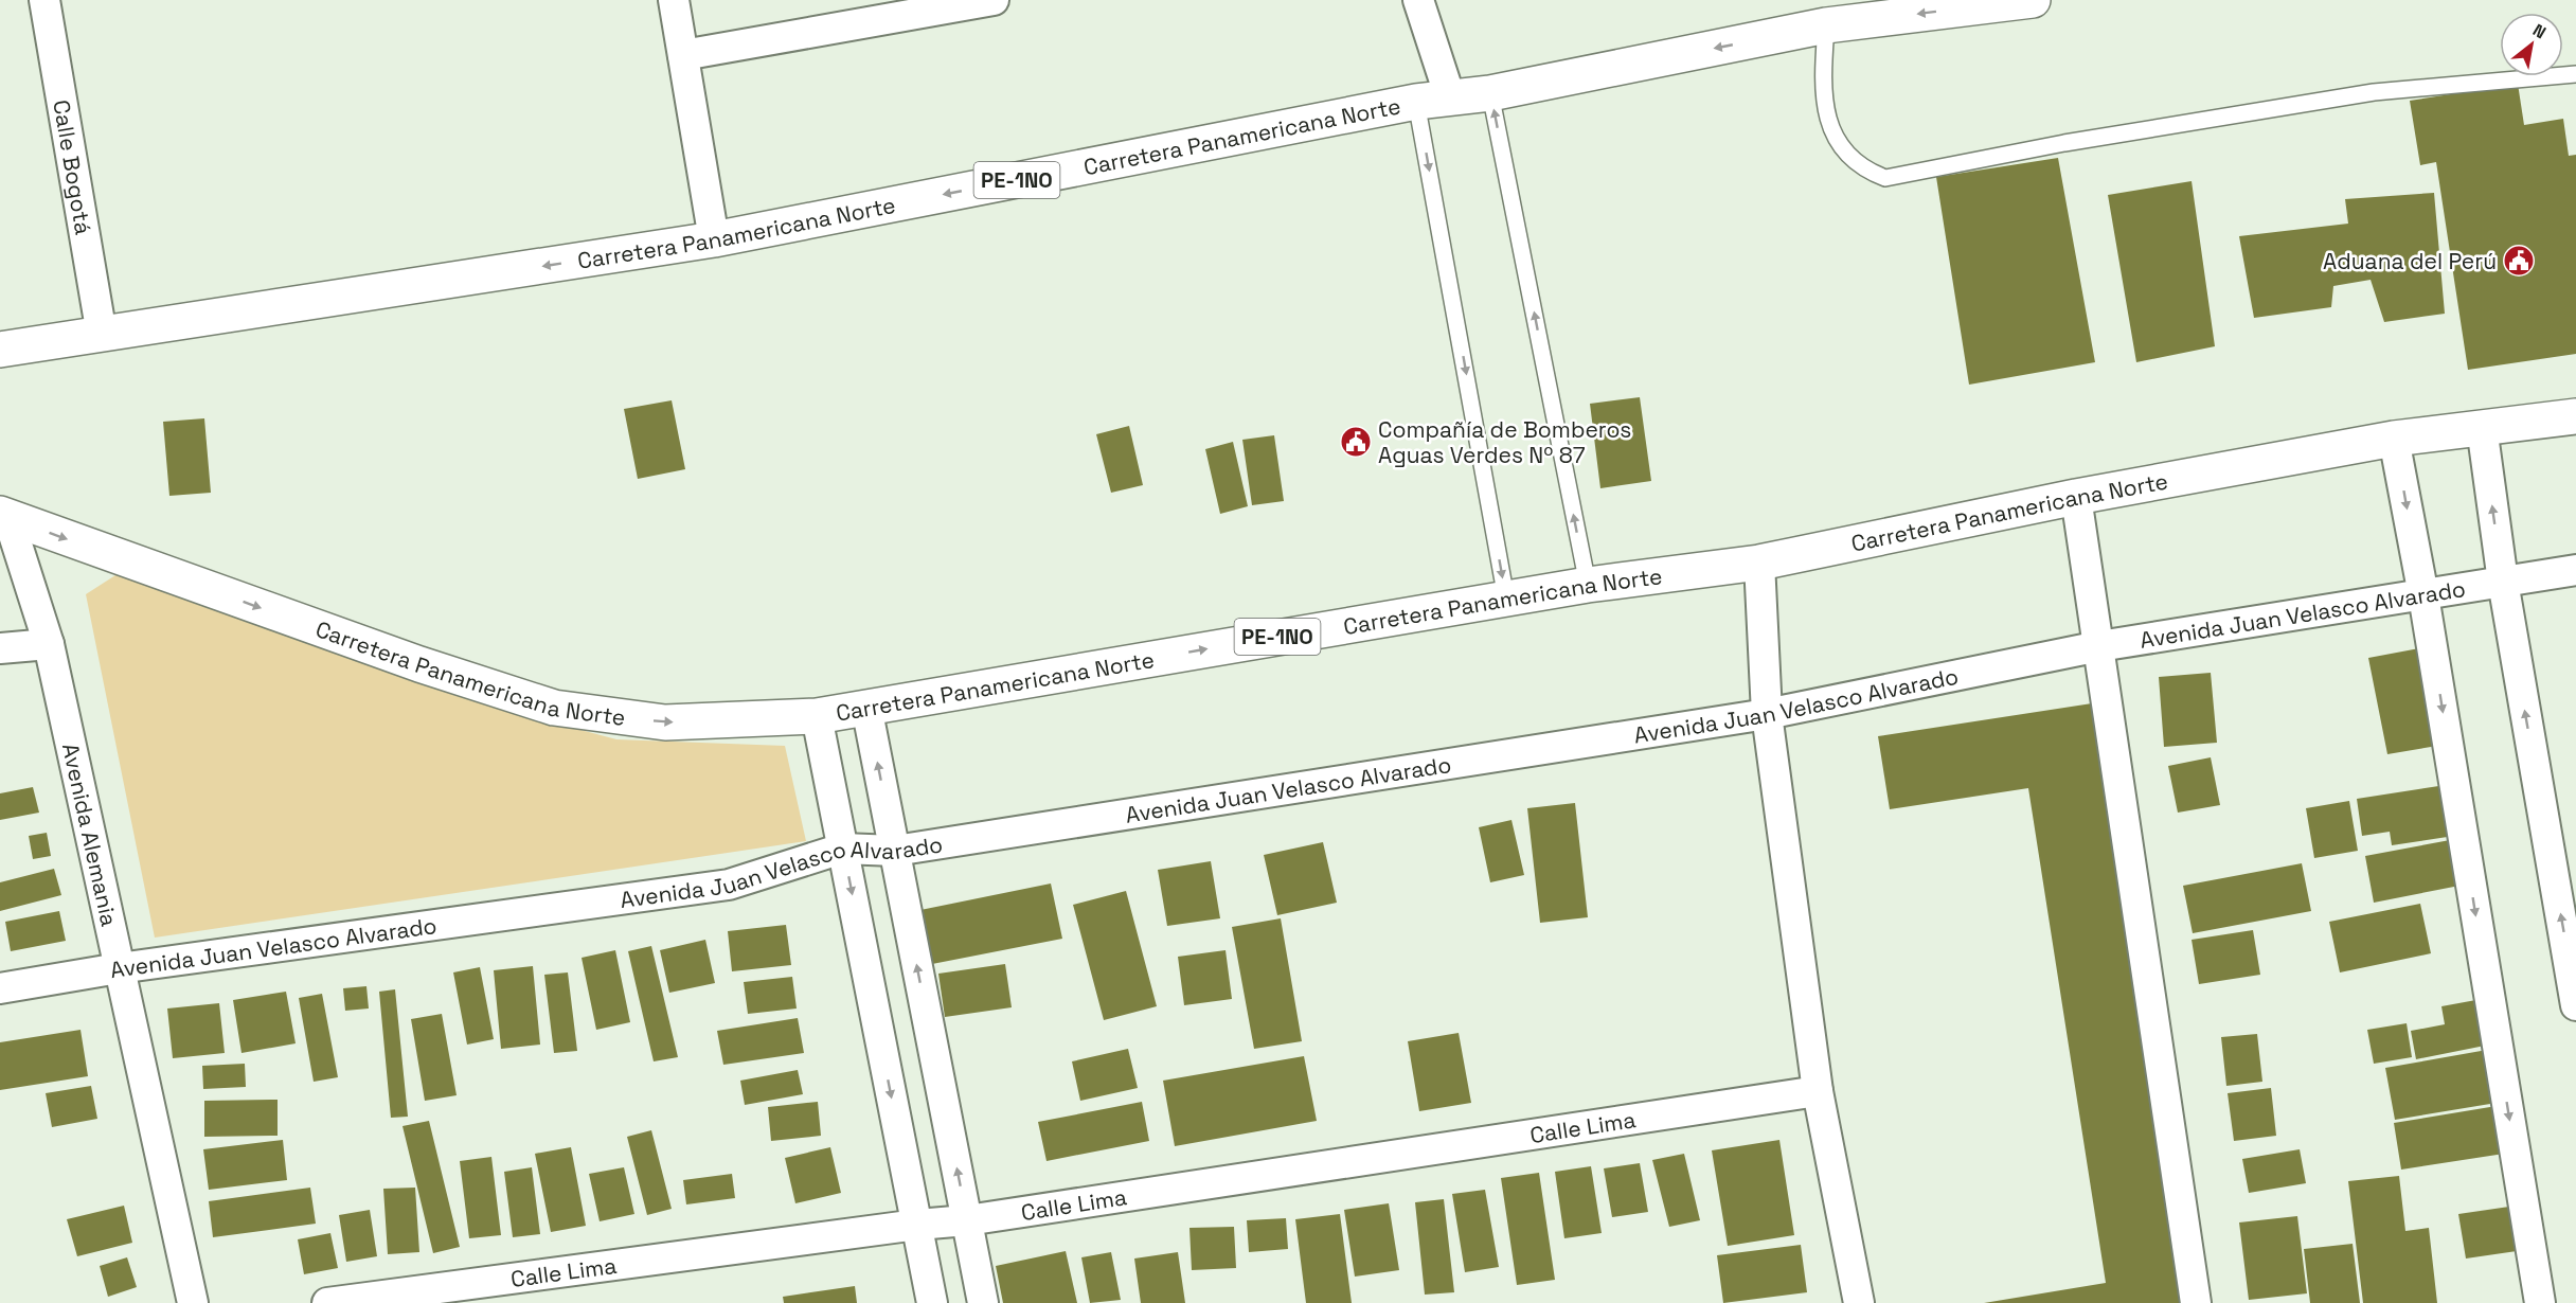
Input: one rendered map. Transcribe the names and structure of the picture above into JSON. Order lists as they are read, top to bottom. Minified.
{"streets":{"main road":["Carretera Panamericana Norte","PE-1NO"],"street":["Calle Bogotá","Avenida Juan Velasco Alvarado","Avenida Alemania","Calle Lima"]},"crossings":[["Carretera Panamericana Norte","Calle Bogotá"],["Carretera Panamericana Norte","Avenida Alemania"],["Avenida Juan Velasco Alvarado","Avenida Alemania"]],"places":{"public building":["Aduana del Perú","Compañía de Bomberos Aguas Verdes Nº 87"]},"north":"top right"}
